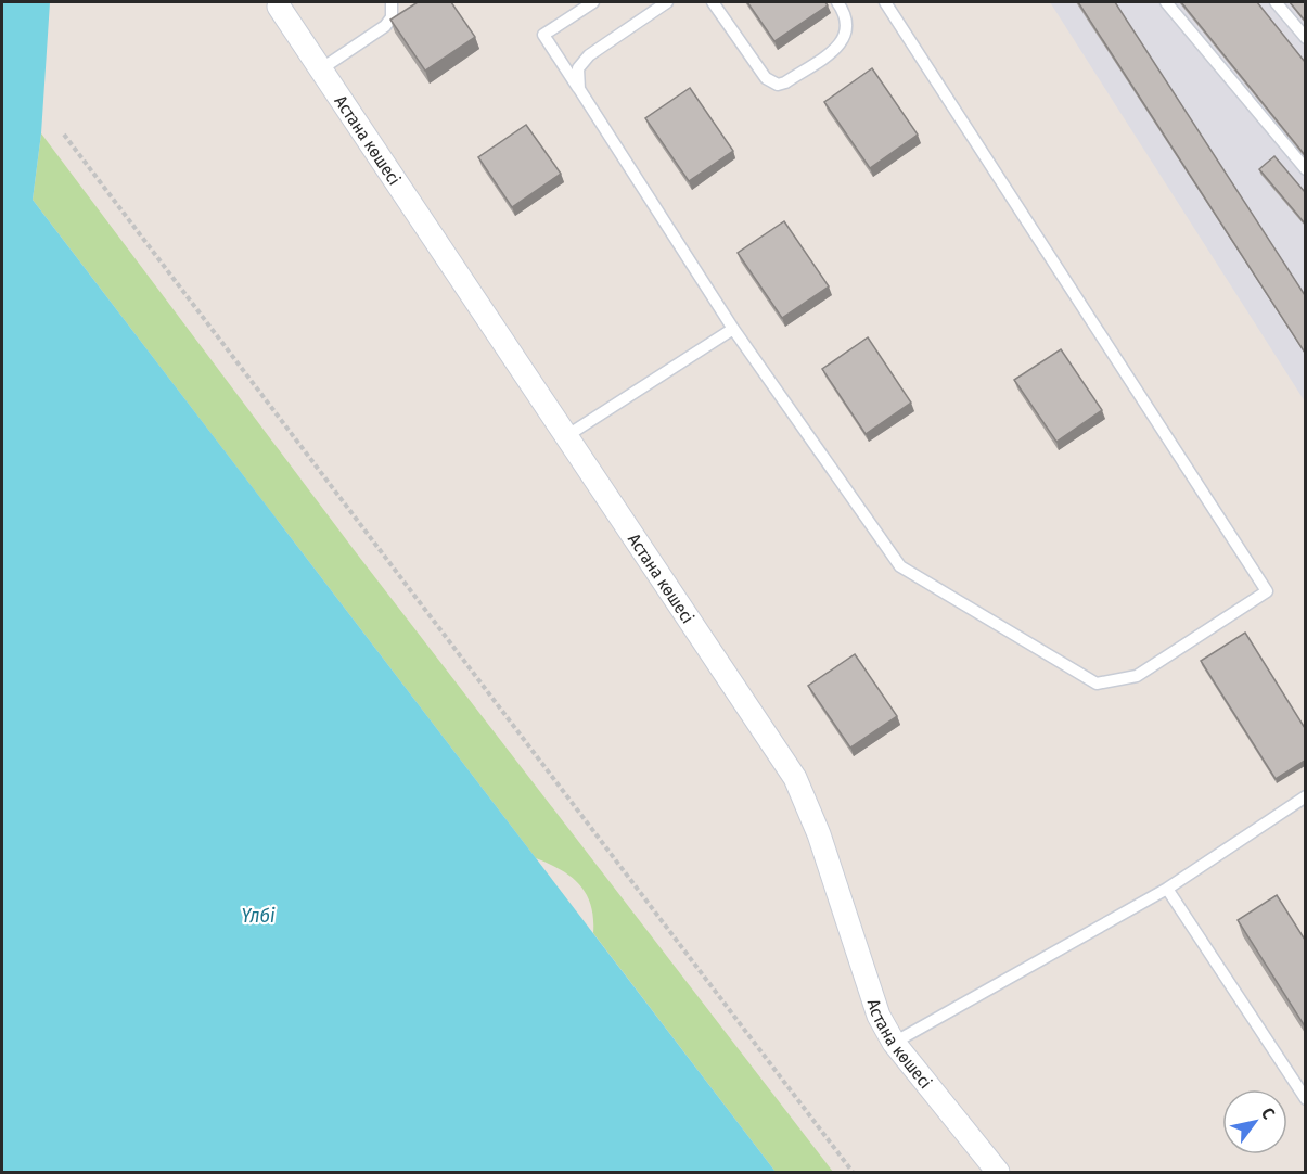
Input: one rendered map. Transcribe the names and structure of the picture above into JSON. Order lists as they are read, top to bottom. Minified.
{"streets":{"street":["Астана көшесі"]},"water":["Үлбі"],"north":"top right"}
